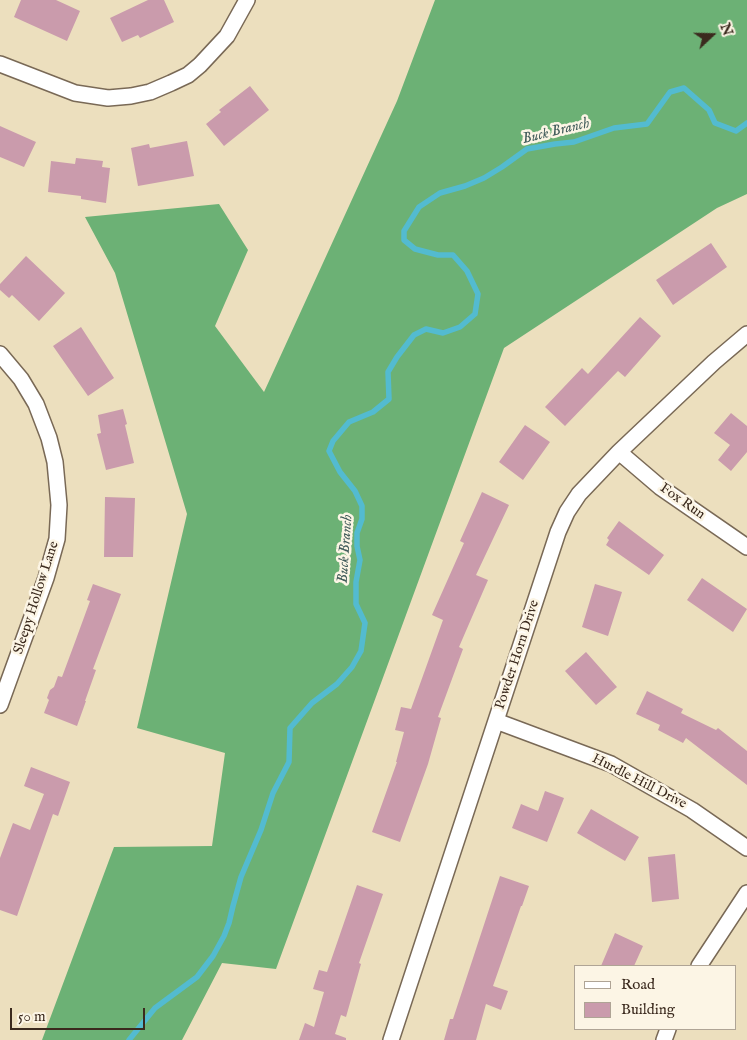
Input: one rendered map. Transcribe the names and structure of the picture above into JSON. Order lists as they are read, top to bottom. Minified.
{"streets":{"street":["Fox Run","Sleepy Hollow Lane","Powder Horn Drive","Hurdle Hill Drive"]},"crossings":[["Fox Run","Powder Horn Drive"],["Powder Horn Drive","Hurdle Hill Drive"]],"water":["Buck Branch"],"legend":["Road","Building"],"scale_bar":"50 m","north":"right"}
